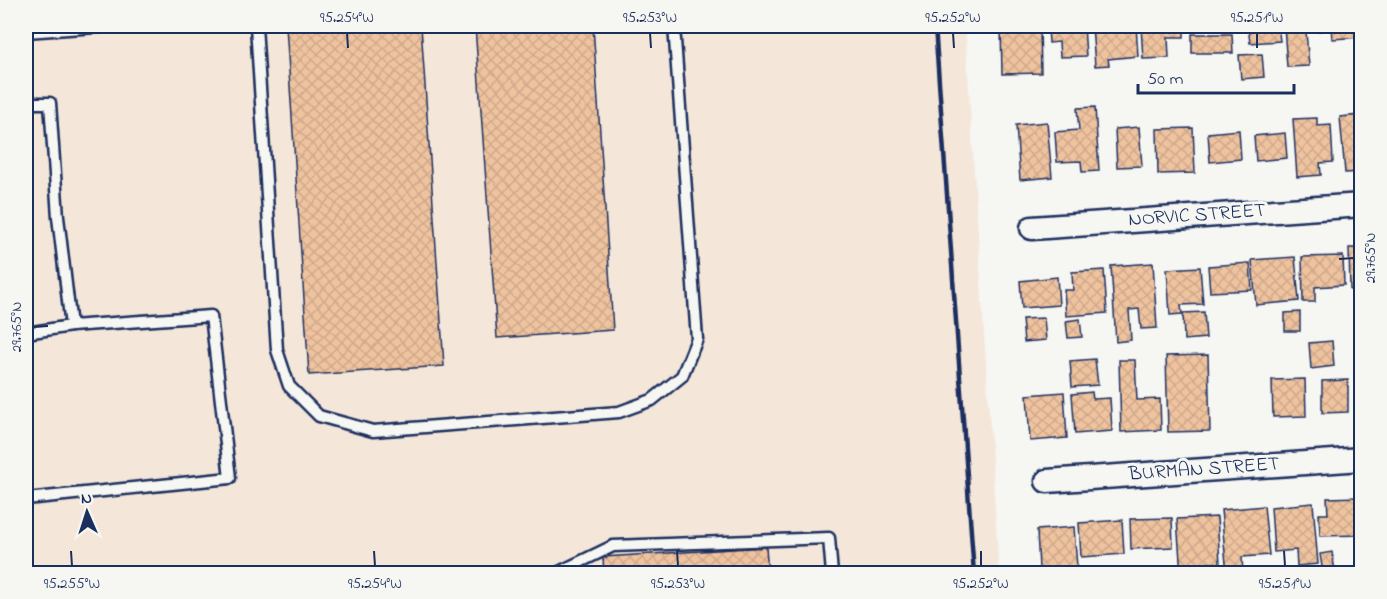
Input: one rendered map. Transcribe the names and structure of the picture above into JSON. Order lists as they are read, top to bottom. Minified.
{"streets":{"street":["NORVIC STREET","BURMAN STREET"]},"scale_bar":"50 m","north":"top","coordinates":["95.254°W","95.253°W","95.252°W","95.251°W","29.765°N","95.255°W"]}
